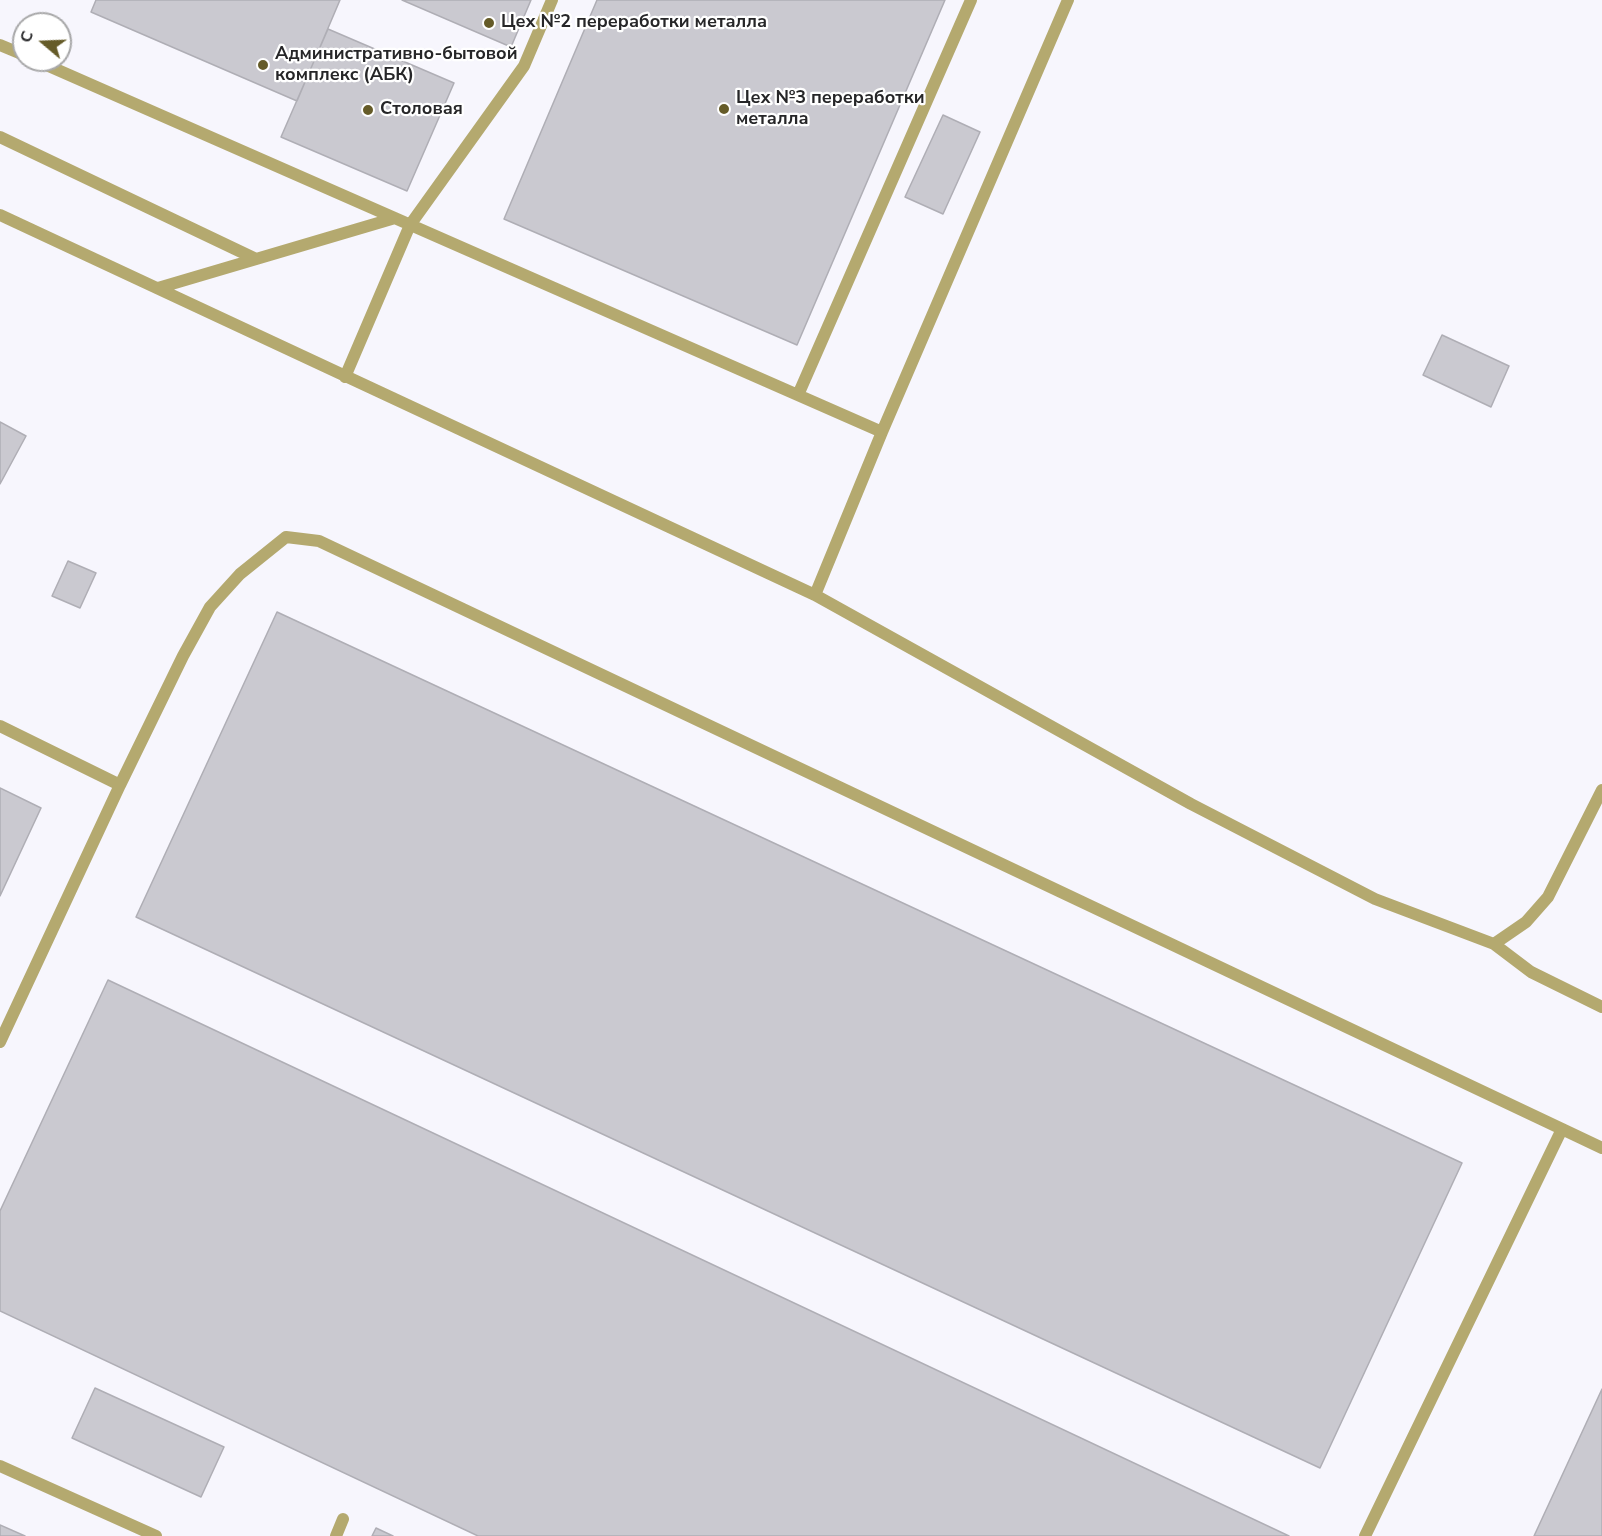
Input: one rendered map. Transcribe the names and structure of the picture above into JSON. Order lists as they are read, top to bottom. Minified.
{"places":["Цех №2 переработки металла","Административно-бытовой комплекс (АБК)","Цех №3 переработки металла","Столовая"],"north":"left"}
